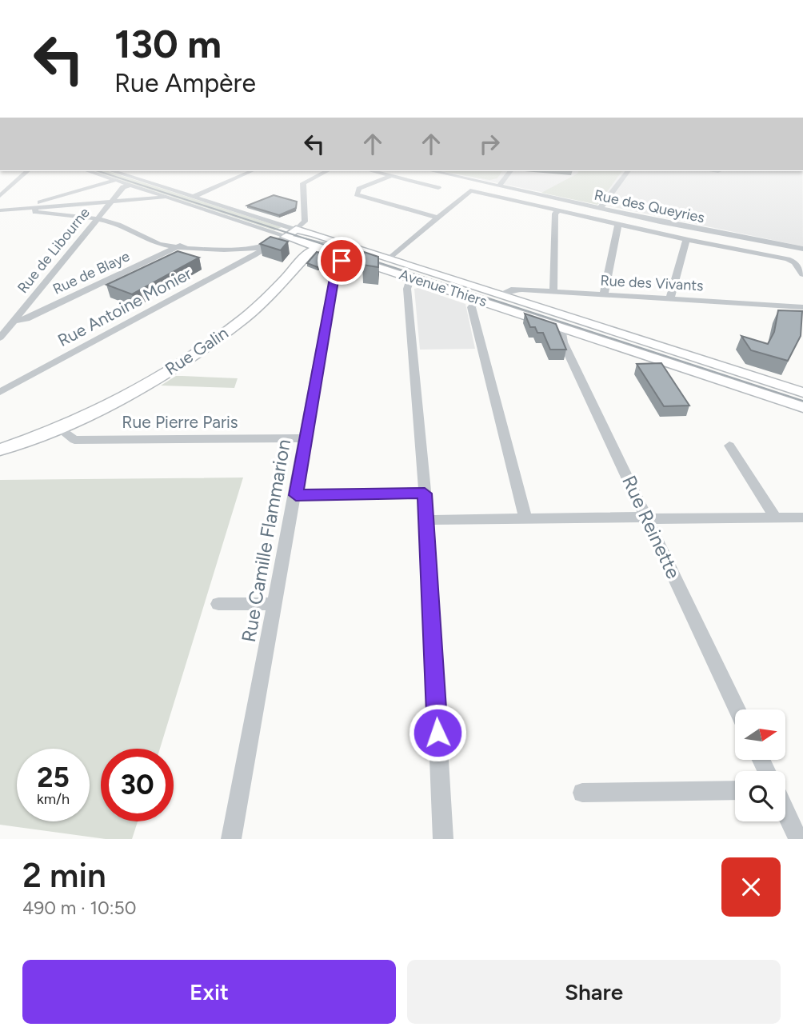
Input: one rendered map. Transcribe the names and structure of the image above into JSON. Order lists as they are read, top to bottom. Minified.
{"streets":{"main road":["Avenue Thiers","Rue Galin"],"street":["Rue des Queyries","Rue de Libourne","Rue de Blaye","Rue des Vivants","Rue Antoine Monier","Rue Pierre Paris","Rue Reinette","Rue Camille Flammarion"]},"crossings":[["Rue de Libourne","Rue de Blaye"],["Rue de Libourne","Avenue Thiers"],["Rue des Vivants","Avenue Thiers"],["Avenue Thiers","Rue Galin"],["Avenue Thiers","Rue Reinette"],["Avenue Thiers","Rue Camille Flammarion"],["Rue Galin","Rue Pierre Paris"],["Rue Pierre Paris","Rue Camille Flammarion"]],"north":"right","page":{"turn":["130 m","Rue Ampère"],"speed":"25 km/h","limit":"30","heading":["2 min","490 m · 10:50"],"buttons":["Exit","Share"]}}
